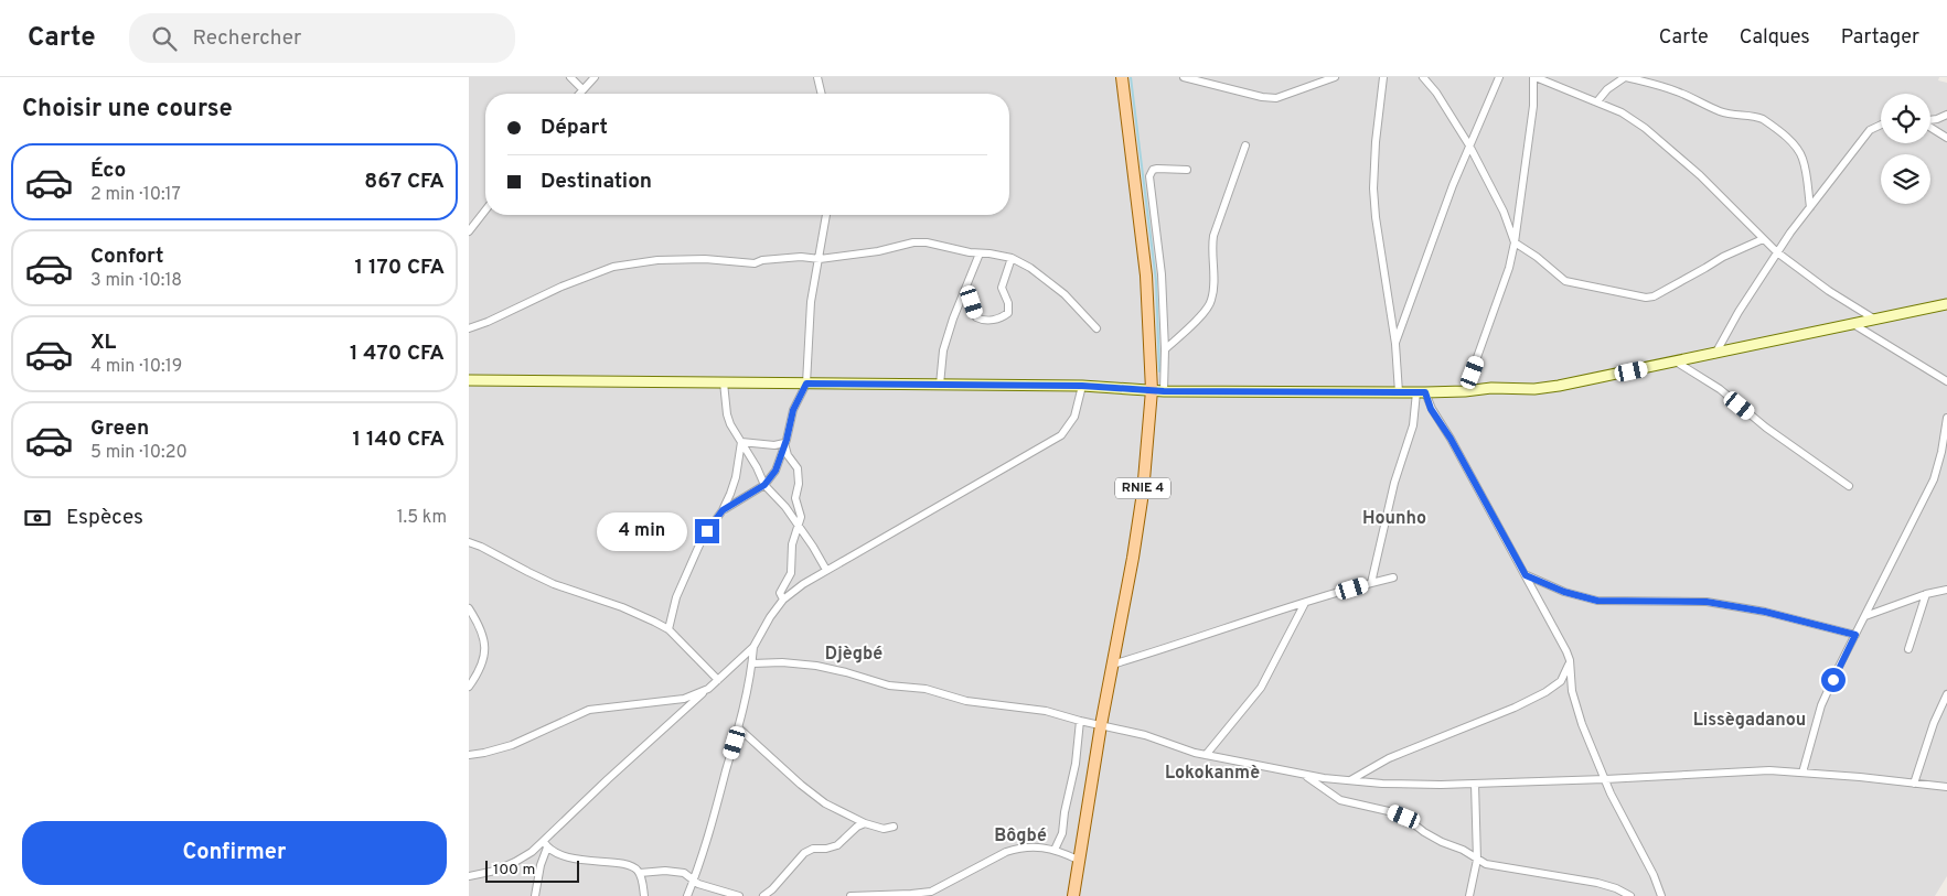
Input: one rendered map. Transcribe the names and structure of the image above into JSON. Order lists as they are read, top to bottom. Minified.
{"streets":{"main road":["RNIE 4"]},"districts":["Hounho","Djègbé","Lissègadanou","Lokokanmè","Bôgbé"],"scale_bar":"100 m","page":{"header":"Carte","search":"Rechercher","nav":["Carte","Calques","Partager"],"heading":"Choisir une course","banner":["Départ","Destination"],"list":[{"name":"Éco","note":"2 min · 10:17","value":"867 CFA"},{"name":"Confort","note":"3 min · 10:18","value":"1 170 CFA"},{"name":"XL","note":"4 min · 10:19","value":"1 470 CFA"},{"name":"Green","note":"5 min · 10:20","value":"1 140 CFA"}],"pay":["Espèces","1.5 km"],"bubble":"4 min","buttons":"Confirmer","scale":"100 m"}}
